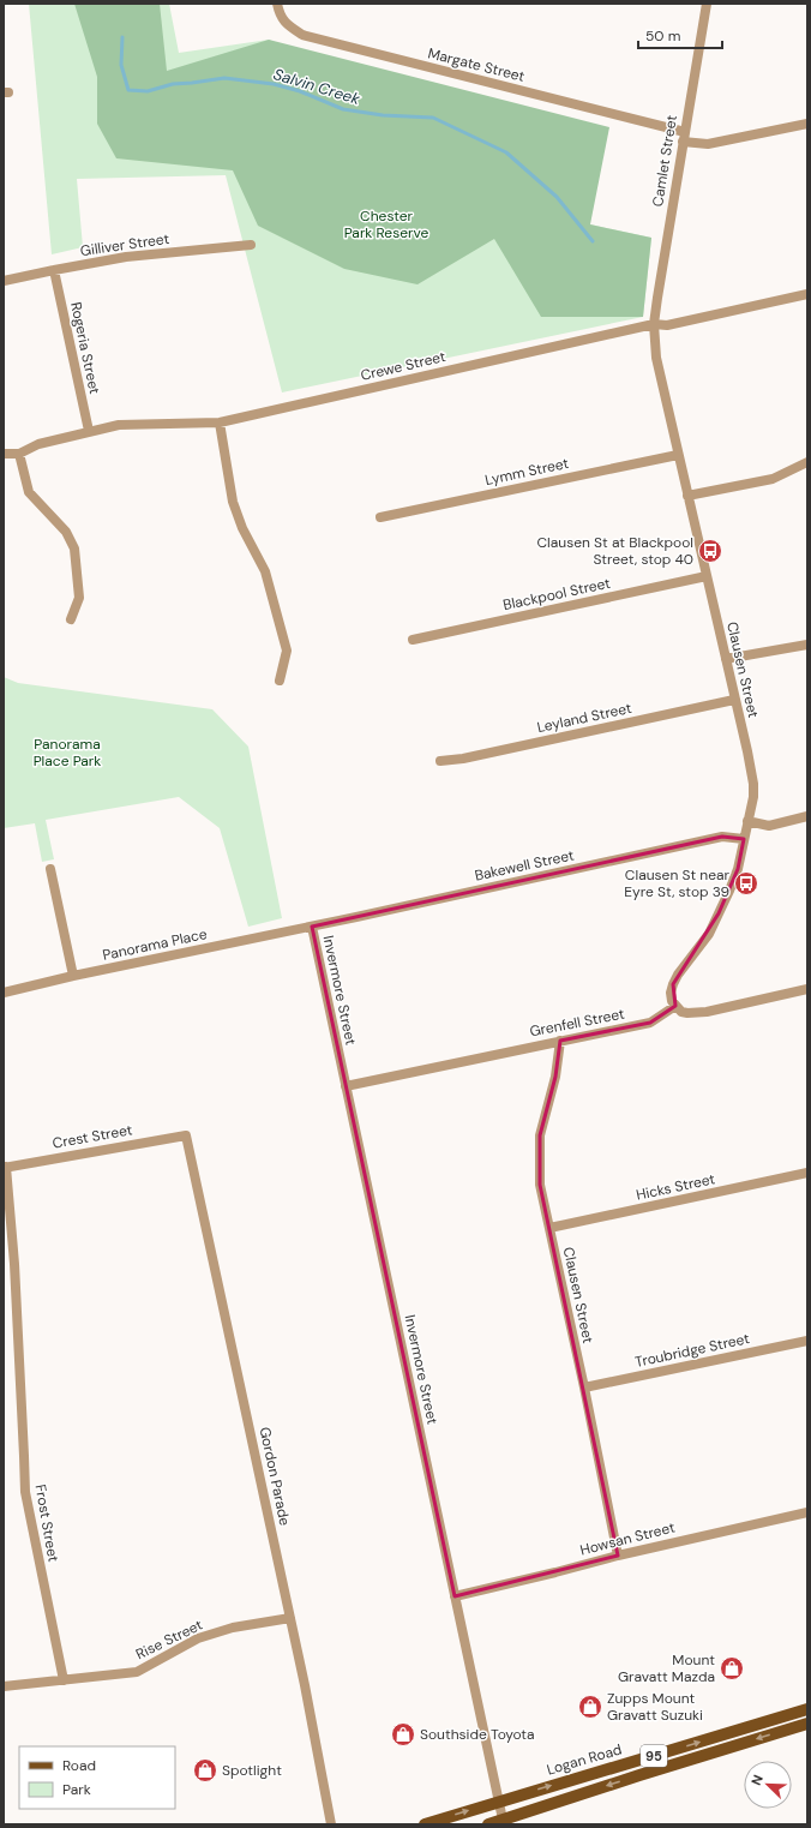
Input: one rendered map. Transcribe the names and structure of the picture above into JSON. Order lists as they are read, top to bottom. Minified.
{"streets":{"main road":["95","Logan Road"],"street":["Margate Street","Camlet Street","Gilliver Street","Rogeria Street","Crewe Street","Lymm Street","Blackpool Street","Clausen Street","Leyland Street","Bakewell Street","Panorama Place","Invermore Street","Grenfell Street","Crest Street","Hicks Street","Troubridge Street","Gordon Parade","Frost Street","Howsan Street","Rise Street"]},"crossings":[["Margate Street","Camlet Street"],["Camlet Street","Crewe Street"],["Camlet Street","Clausen Street"],["Gilliver Street","Rogeria Street"],["Rogeria Street","Crewe Street"],["Crewe Street","Clausen Street"],["Lymm Street","Clausen Street"],["Blackpool Street","Clausen Street"],["Clausen Street","Leyland Street"],["Clausen Street","Bakewell Street"],["Clausen Street","Grenfell Street"],["Clausen Street","Hicks Street"],["Clausen Street","Troubridge Street"],["Clausen Street","Howsan Street"],["Bakewell Street","Panorama Place"],["Bakewell Street","Invermore Street"],["Panorama Place","Invermore Street"],["Invermore Street","Grenfell Street"],["Invermore Street","Howsan Street"],["Invermore Street","Logan Road"],["Crest Street","Gordon Parade"],["Crest Street","Frost Street"],["Gordon Parade","Rise Street"],["Frost Street","Rise Street"]],"water":["Salvin Creek"],"parks":["Chester Park Reserve","Panorama Place Park"],"places":{"bus stop":["Clausen St at Blackpool Street, stop 40","Clausen St near Eyre St, stop 39"],"shop":["Mount Gravatt Mazda","Zupps Mount Gravatt Suzuki","Southside Toyota","Spotlight"]},"legend":["Road","Park"],"scale_bar":"50 m","north":"top left"}
